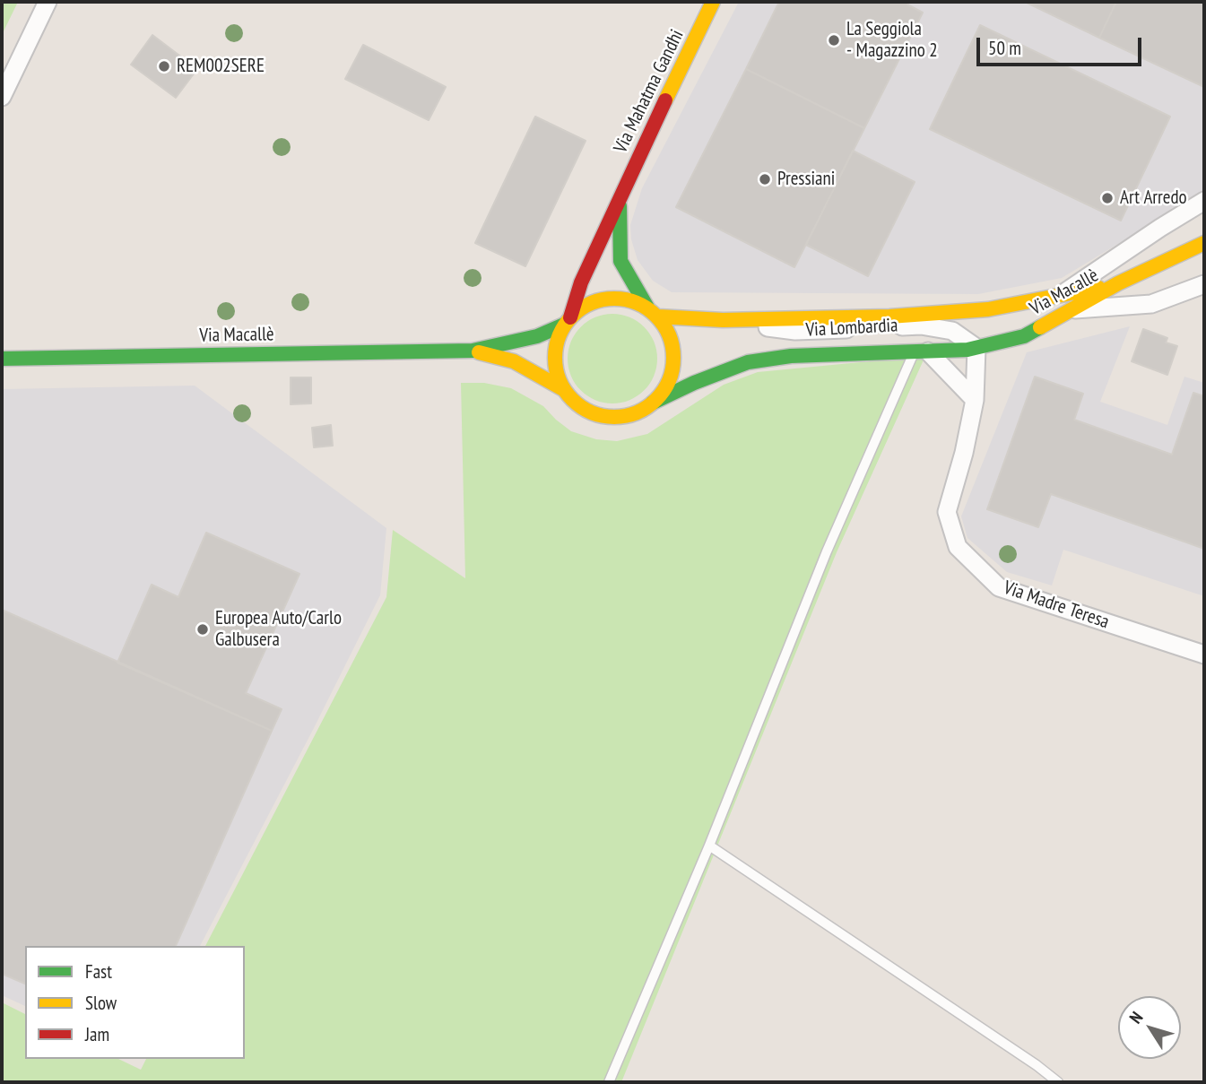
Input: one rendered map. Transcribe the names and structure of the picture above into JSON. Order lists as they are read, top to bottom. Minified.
{"streets":{"street":["Via Mahatma Gandhi","Via Macallè","Via Lombardia","Via Madre Teresa"]},"crossings":[["Via Mahatma Gandhi","Via Macallè"],["Via Macallè","Via Lombardia"],["Via Macallè","Via Madre Teresa"],["Via Lombardia","Via Madre Teresa"]],"places":["La Seggiola - Magazzino 2","REM002SERE","Pressiani","Art Arredo","Europea Auto/Carlo Galbusera"],"legend":["Fast","Slow","Jam"],"scale_bar":"50 m","north":"top left"}
